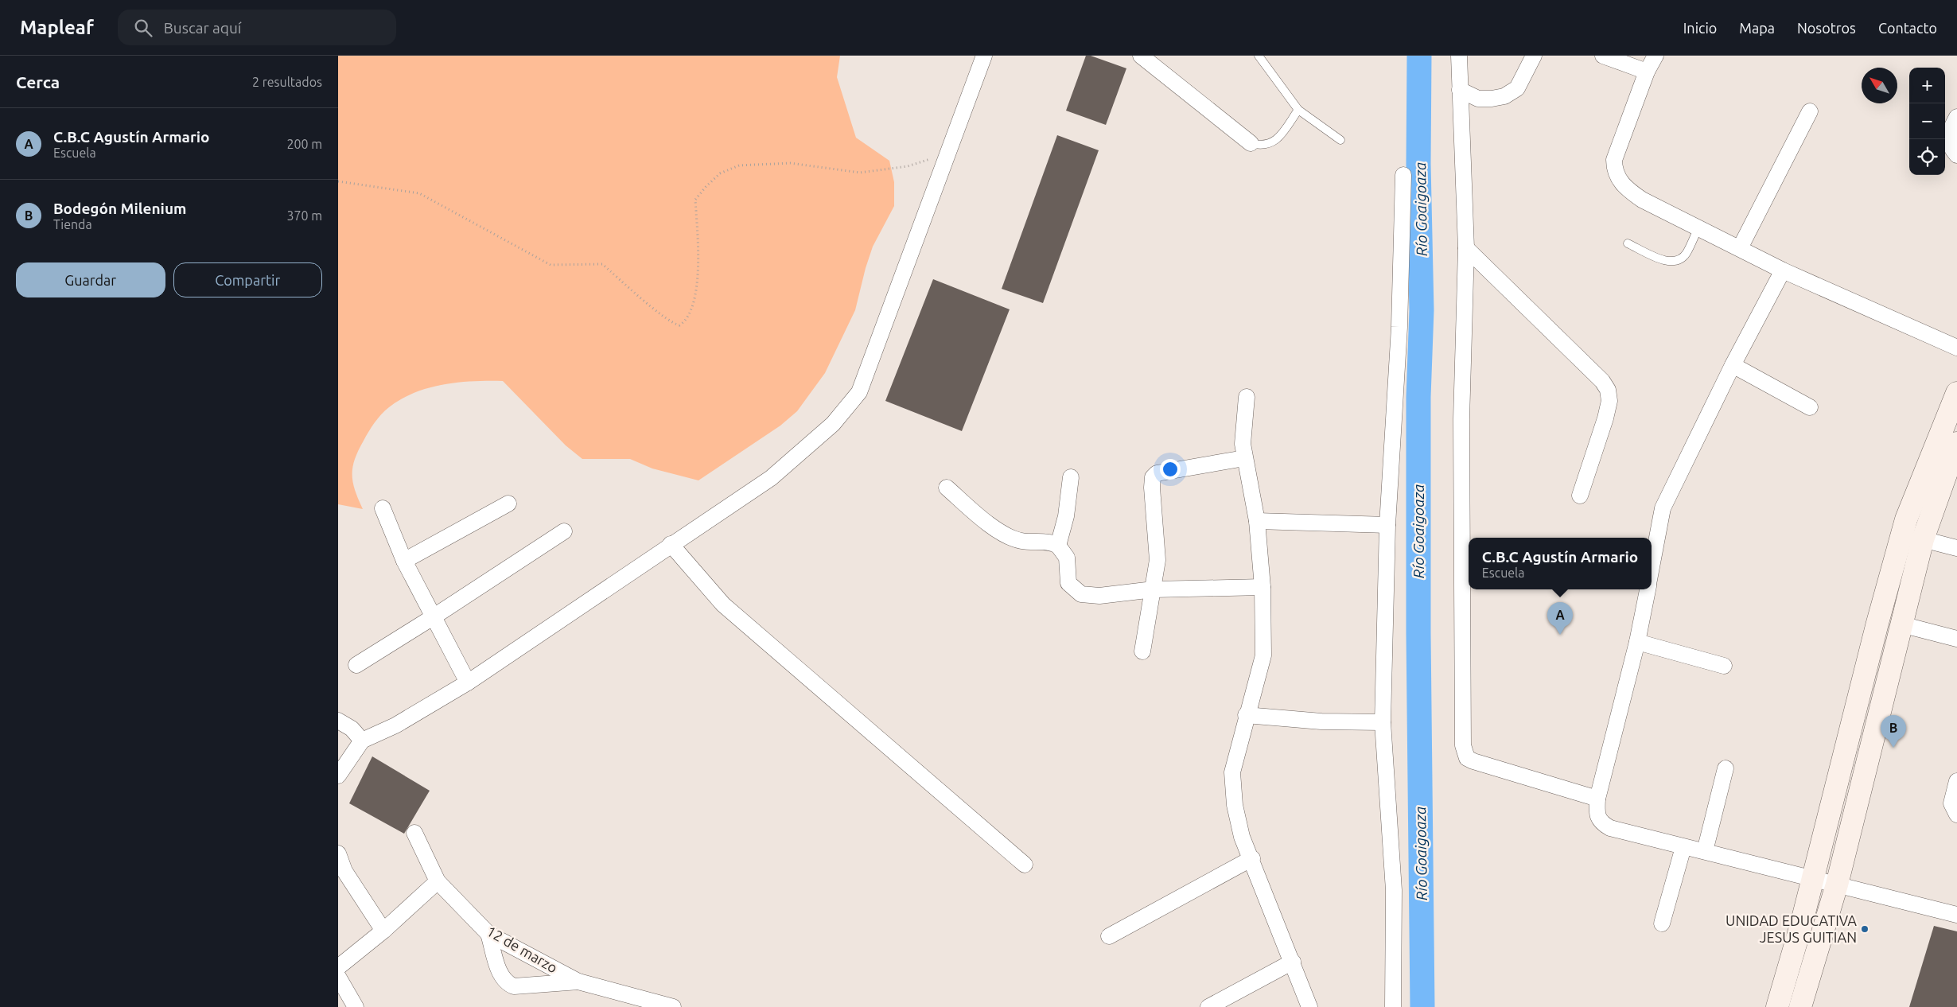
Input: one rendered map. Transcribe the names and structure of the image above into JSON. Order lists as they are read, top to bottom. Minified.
{"streets":{"street":["12 de marzo"]},"water":["Río Goaigoaza"],"places":["UNIDAD EDUCATIVA JESUS GUITIAN"],"north":"top left","page":{"header":"Mapleaf","search":"Buscar aquí","nav":["Inicio","Mapa","Nosotros","Contacto"],"heading":["Cerca","2 resultados"],"map_buttons":["+","−"],"list":[{"mark":"A","name":"C.B.C Agustín Armario","note":"Escuela","value":"200 m"},{"mark":"B","name":"Bodegón Milenium","note":"Tienda","value":"370 m"}],"buttons":["Guardar","Compartir"],"popup":["C.B.C Agustín Armario","Escuela"],"pins":["A","B"]}}
